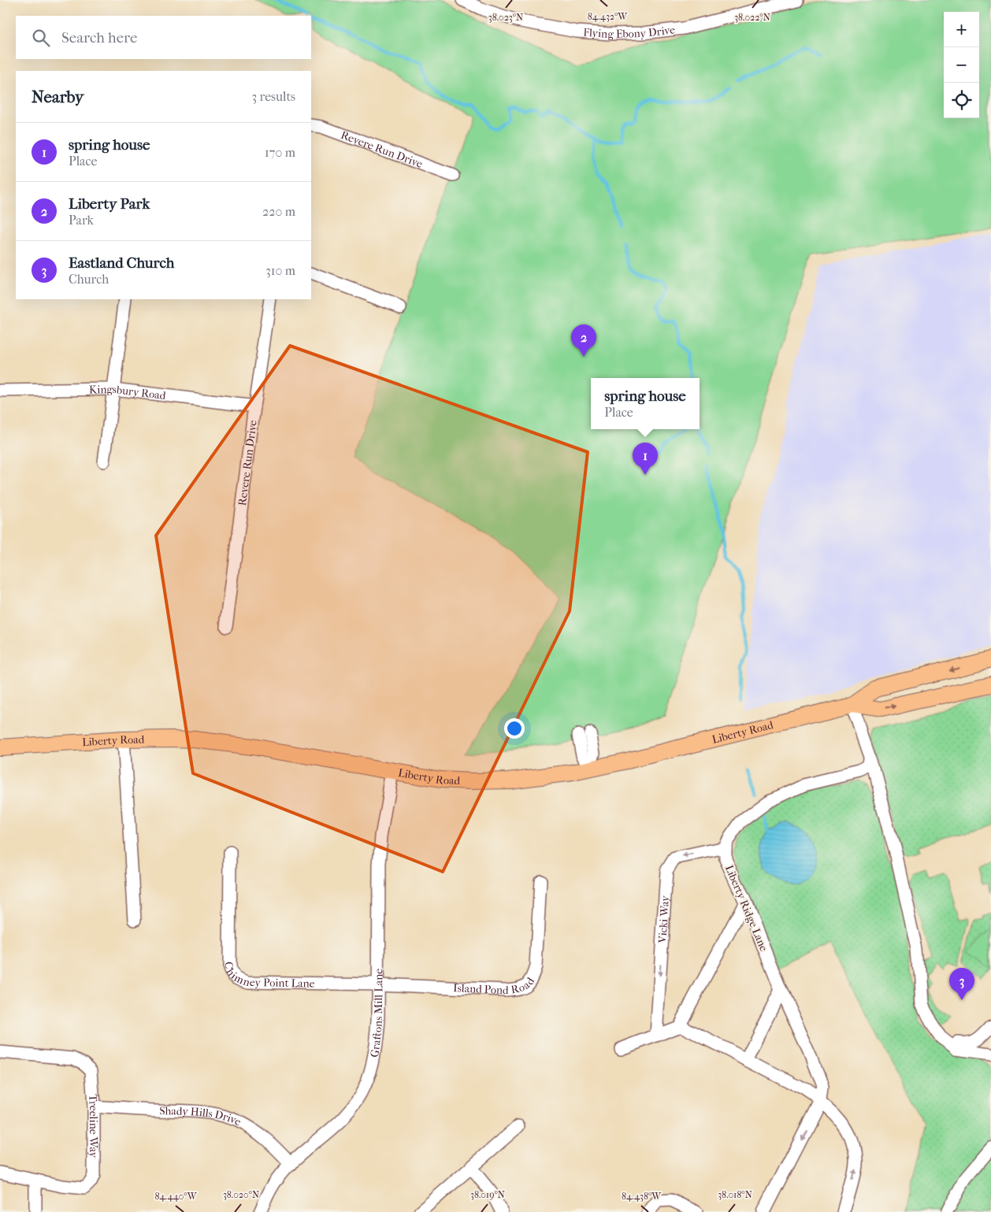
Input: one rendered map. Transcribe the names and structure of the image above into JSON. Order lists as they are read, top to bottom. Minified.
{"streets":{"main road":["Liberty Road"],"street":["Flying Ebony Drive","Revere Run Drive","Kingsbury Road","Liberty Ridge Lane","Vicki Way","Chimney Point Lane","Island Pond Road","Graftons Mill Lane","Shady Hills Drive","Treeline Way"]},"crossings":[["Revere Run Drive","Kingsbury Road"],["Liberty Road","Graftons Mill Lane"],["Liberty Ridge Lane","Vicki Way"],["Chimney Point Lane","Island Pond Road"],["Chimney Point Lane","Graftons Mill Lane"],["Island Pond Road","Graftons Mill Lane"],["Graftons Mill Lane","Shady Hills Drive"],["Shady Hills Drive","Treeline Way"]],"page":{"map_buttons":["+","−"],"search":"Search here","heading":["Nearby","3 results"],"list":[{"mark":"1","name":"spring house","note":"Place","value":"170 m"},{"mark":"2","name":"Liberty Park","note":"Park","value":"220 m"},{"mark":"3","name":"Eastland Church","note":"Church","value":"310 m"}],"pins":["2","1","3"],"popup":["spring house","Place"]},"coordinates":["84.432°W","38.023°N","38.022°N","38.020°N","38.019°N","38.018°N","84.440°W","84.438°W"]}
